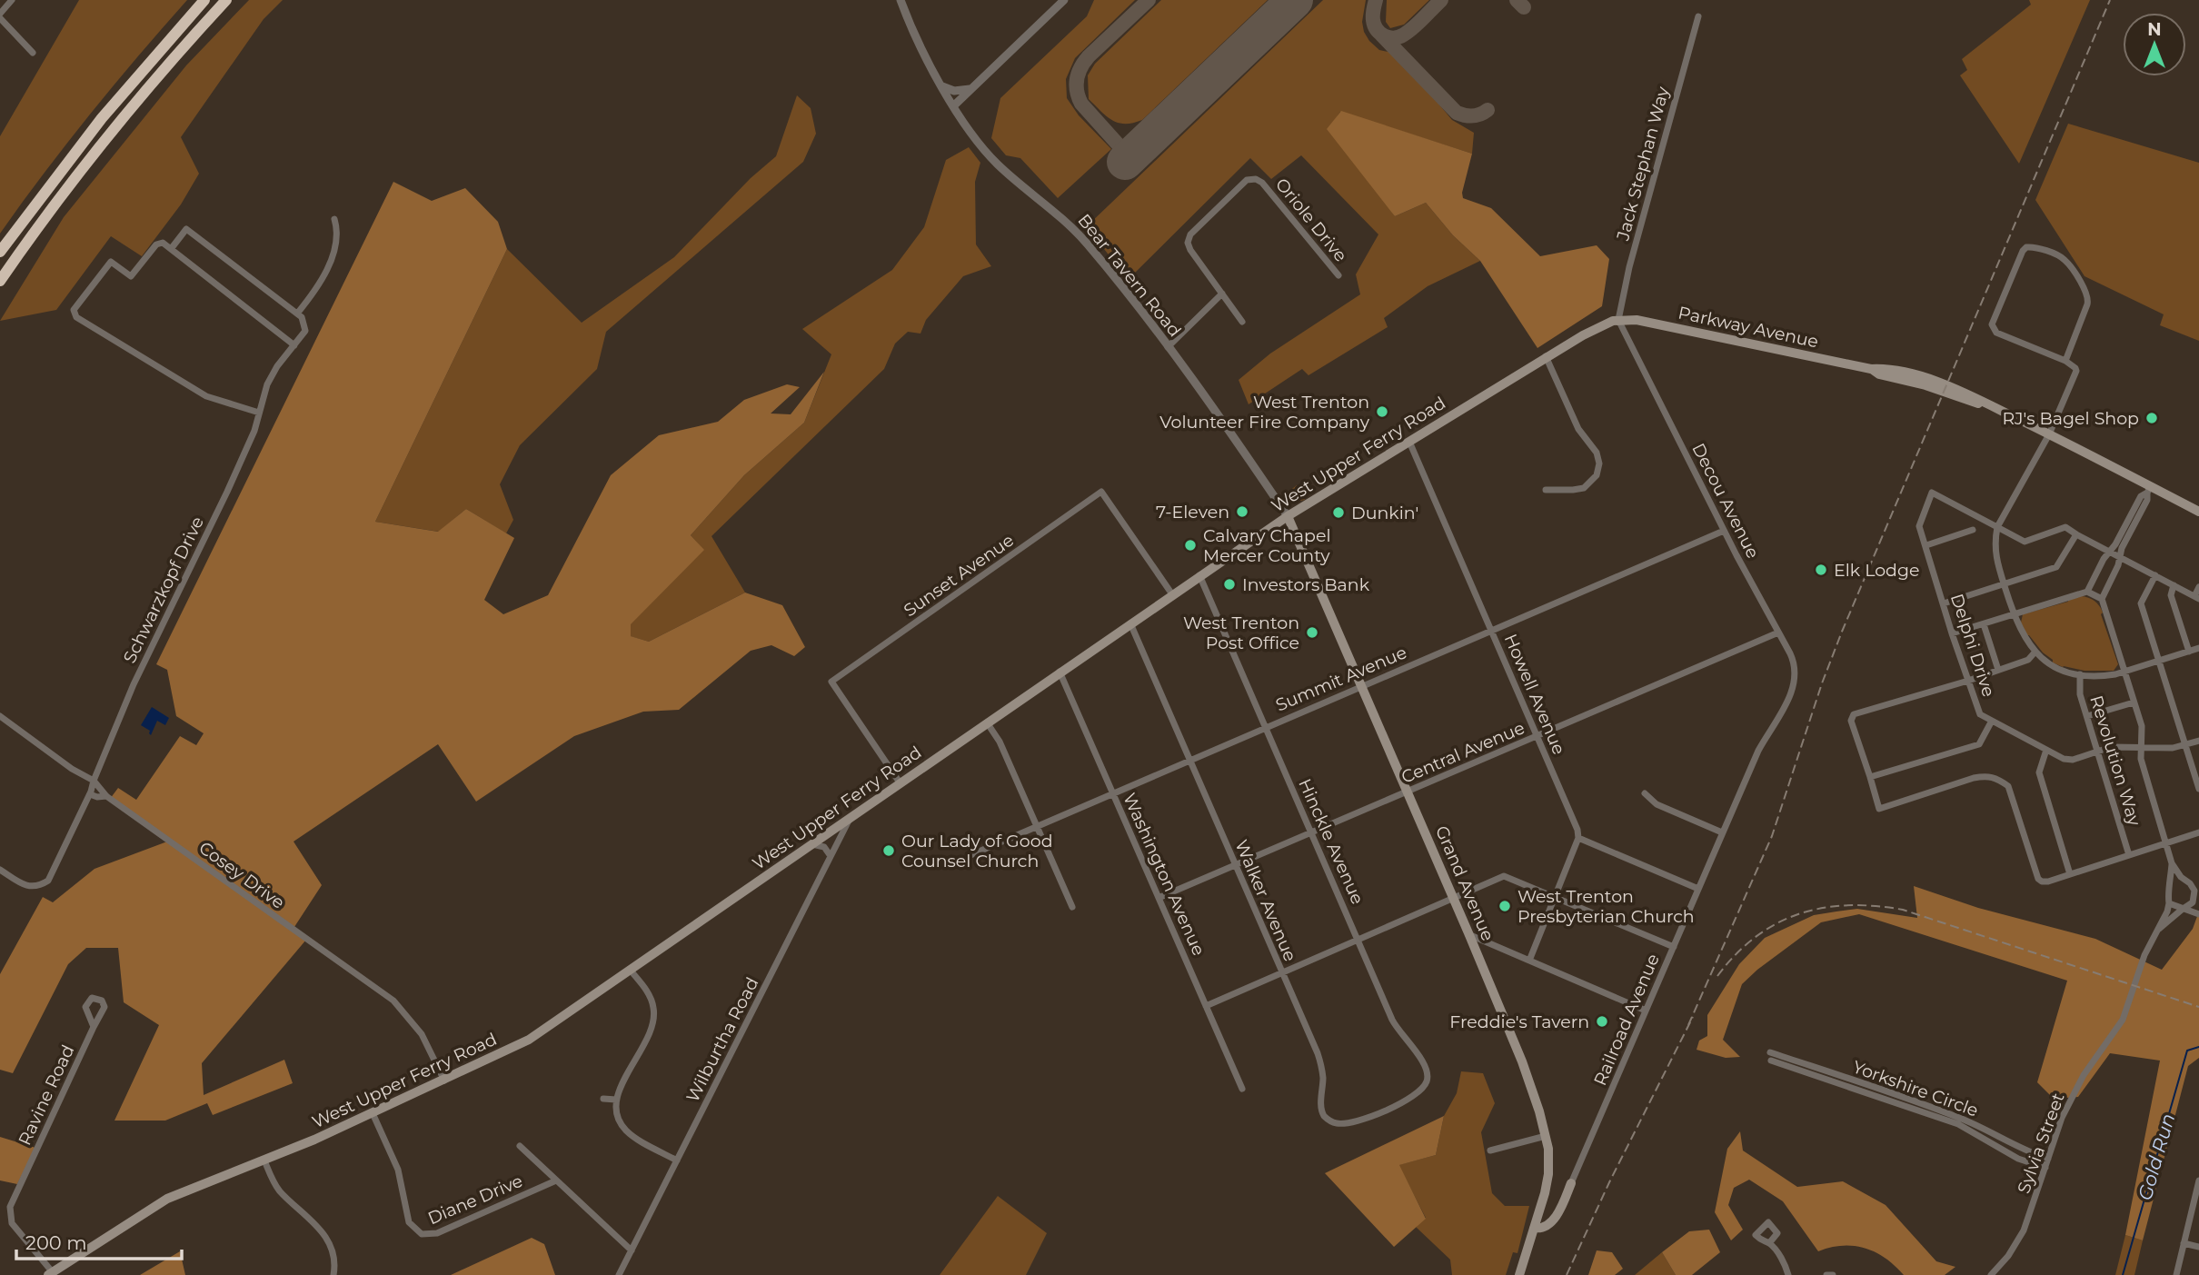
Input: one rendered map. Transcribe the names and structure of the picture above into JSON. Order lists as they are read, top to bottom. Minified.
{"streets":{"main road":["Parkway Avenue","West Upper Ferry Road","Grand Avenue"],"street":["Jack Stephan Way","Oriole Drive","Bear Tavern Road","Decou Avenue","Sunset Avenue","Schwarzkopf Drive","Delphi Drive","Summit Avenue","Howell Avenue","Central Avenue","Revolution Way","Hinckle Avenue","Washington Avenue","Cosey Drive","Walker Avenue","Railroad Avenue","Wilburtha Road","Yorkshire Circle","Ravine Road","Sylvia Street","Diane Drive"]},"crossings":[["Jack Stephan Way","Parkway Avenue"],["Jack Stephan Way","West Upper Ferry Road"],["Jack Stephan Way","Decou Avenue"],["Bear Tavern Road","West Upper Ferry Road"],["Bear Tavern Road","Grand Avenue"],["Parkway Avenue","West Upper Ferry Road"],["Parkway Avenue","Decou Avenue"],["West Upper Ferry Road","Decou Avenue"],["West Upper Ferry Road","Sunset Avenue"],["West Upper Ferry Road","Howell Avenue"],["West Upper Ferry Road","Hinckle Avenue"],["West Upper Ferry Road","Washington Avenue"],["West Upper Ferry Road","Cosey Drive"],["West Upper Ferry Road","Grand Avenue"],["West Upper Ferry Road","Walker Avenue"],["West Upper Ferry Road","Wilburtha Road"],["West Upper Ferry Road","Ravine Road"],["West Upper Ferry Road","Diane Drive"],["Decou Avenue","Summit Avenue"],["Decou Avenue","Central Avenue"],["Decou Avenue","Railroad Avenue"],["Schwarzkopf Drive","Cosey Drive"],["Delphi Drive","Revolution Way"],["Summit Avenue","Howell Avenue"],["Summit Avenue","Hinckle Avenue"],["Summit Avenue","Washington Avenue"],["Summit Avenue","Grand Avenue"],["Summit Avenue","Walker Avenue"],["Howell Avenue","Central Avenue"],["Central Avenue","Hinckle Avenue"],["Central Avenue","Washington Avenue"],["Central Avenue","Grand Avenue"],["Central Avenue","Walker Avenue"],["Hinckle Avenue","Walker Avenue"],["Wilburtha Road","Diane Drive"],["Yorkshire Circle","Sylvia Street"]],"water":["Gold Run"],"places":["West Trenton Volunteer Fire Company","RJ's Bagel Shop","7-Eleven","Dunkin'","Calvary Chapel Mercer County","Elk Lodge","Investors Bank","West Trenton Post Office","Our Lady of Good Counsel Church","West Trenton Presbyterian Church","Freddie's Tavern"],"scale_bar":"200 m","north":"top"}
